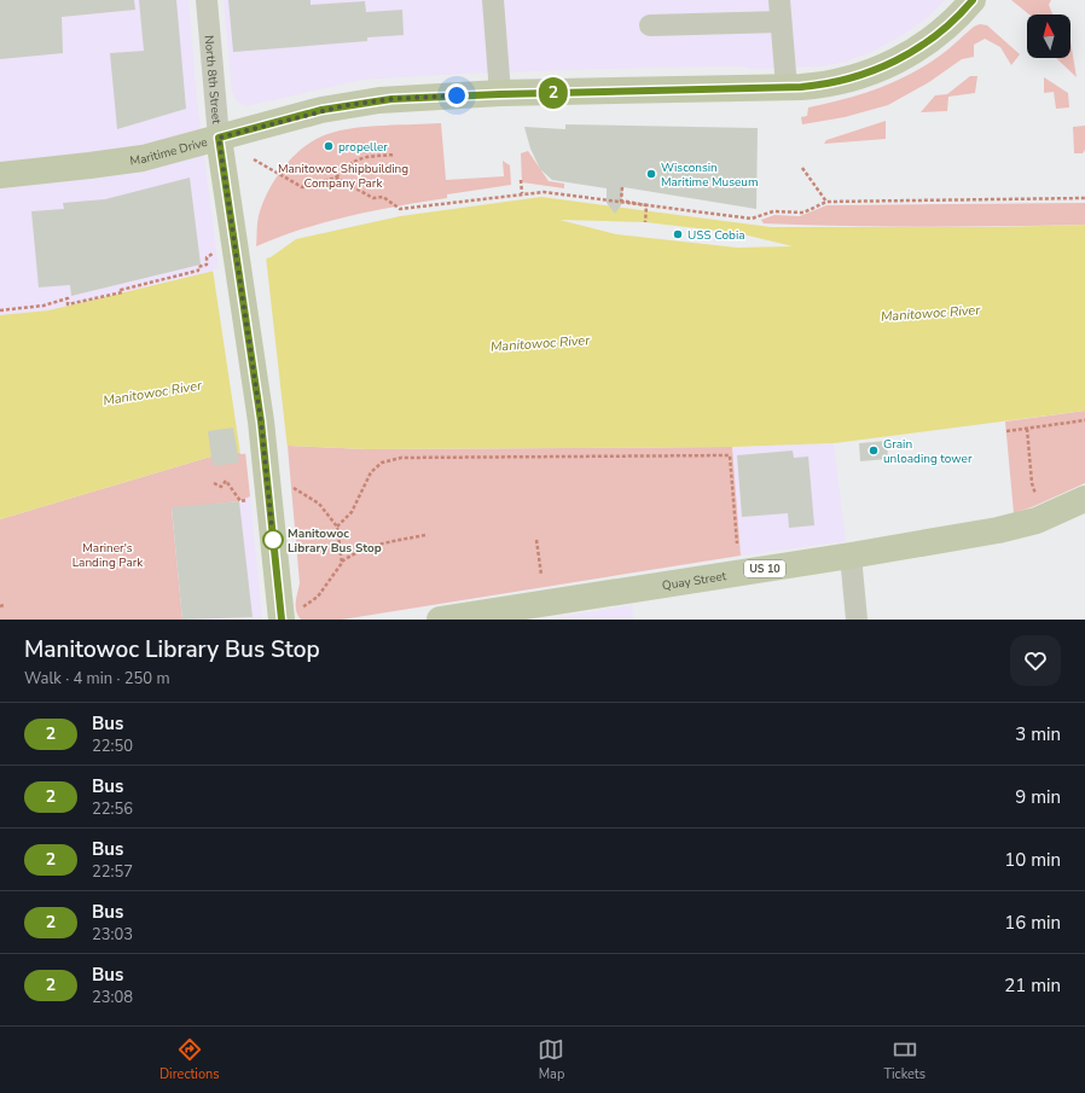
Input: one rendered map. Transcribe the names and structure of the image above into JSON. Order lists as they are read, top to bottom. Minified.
{"streets":{"main road":["North 8th Street","Maritime Drive","US 10","Quay Street"]},"crossings":[["North 8th Street","Maritime Drive"]],"water":["Manitowoc River"],"parks":["Manitowoc Shipbuilding Company Park","Mariner's Landing Park"],"places":["propeller","Wisconsin Maritime Museum","USS Cobia","Grain unloading tower","Manitowoc Library Bus Stop"],"lines":["bus line 2"],"north":"top","page":{"on_map":"2","heading":["Manitowoc Library Bus Stop","Walk · 4 min · 250 m"],"list":[{"mark":"2","name":"Bus","note":"22:50","value":"3 min"},{"mark":"2","name":"Bus","note":"22:56","value":"9 min"},{"mark":"2","name":"Bus","note":"22:57","value":"10 min"},{"mark":"2","name":"Bus","note":"23:03","value":"16 min"},{"mark":"2","name":"Bus","note":"23:08","value":"21 min"}],"tabs":["Directions","Map","Tickets"]}}
